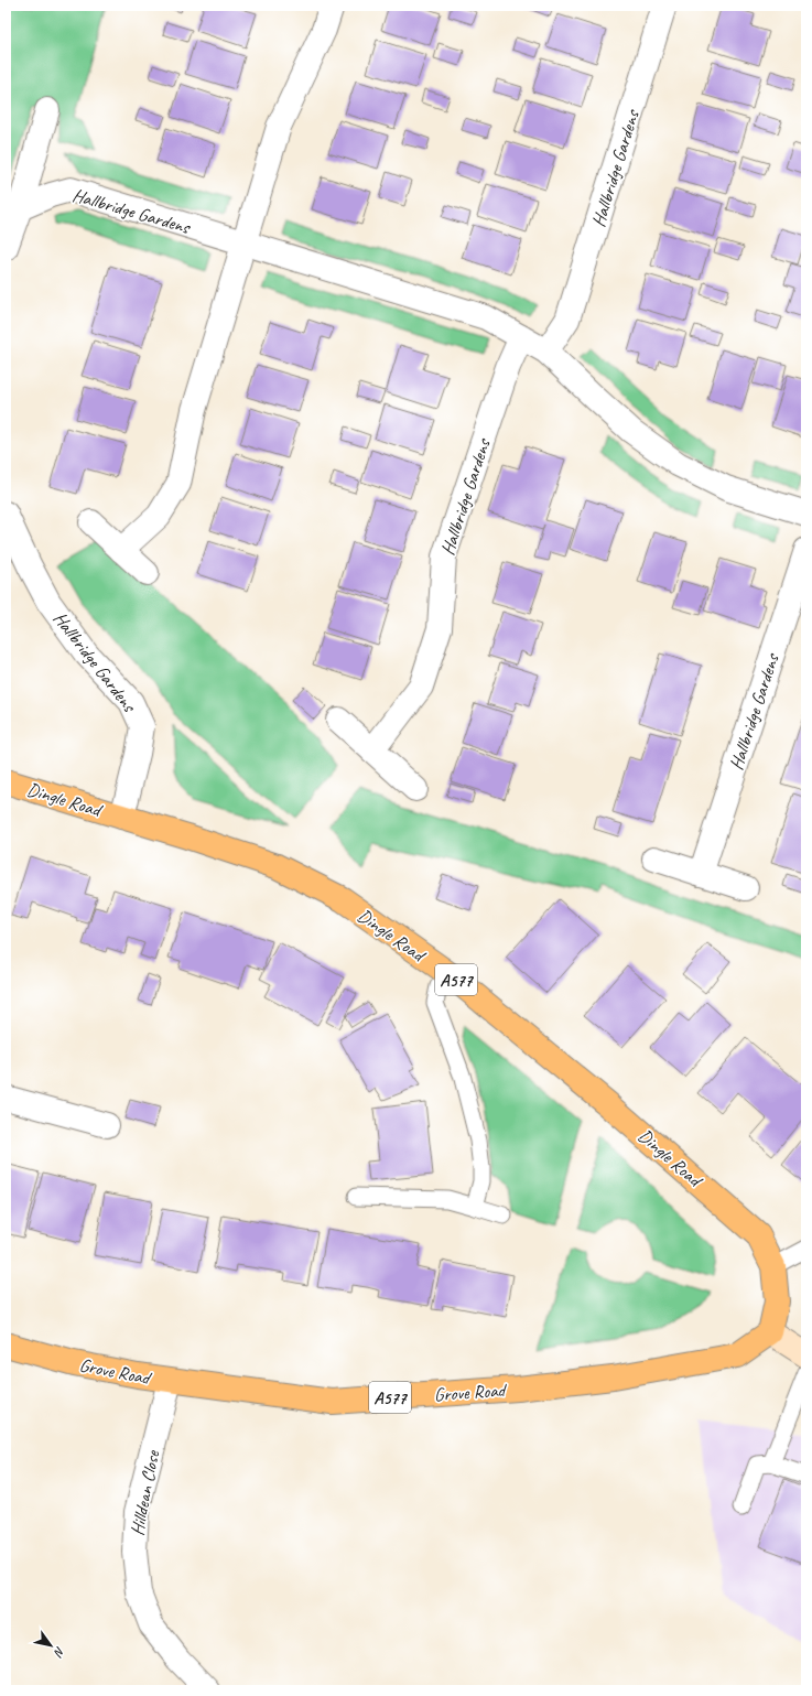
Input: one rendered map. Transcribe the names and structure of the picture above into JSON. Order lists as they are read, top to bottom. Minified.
{"streets":{"main road":["Dingle Road","A577","Grove Road"],"street":["Hallbridge Gardens","Hilldean Close"]},"crossings":[["Hallbridge Gardens","Dingle Road"],["Dingle Road","Grove Road"],["Grove Road","Hilldean Close"]],"north":"bottom right"}
